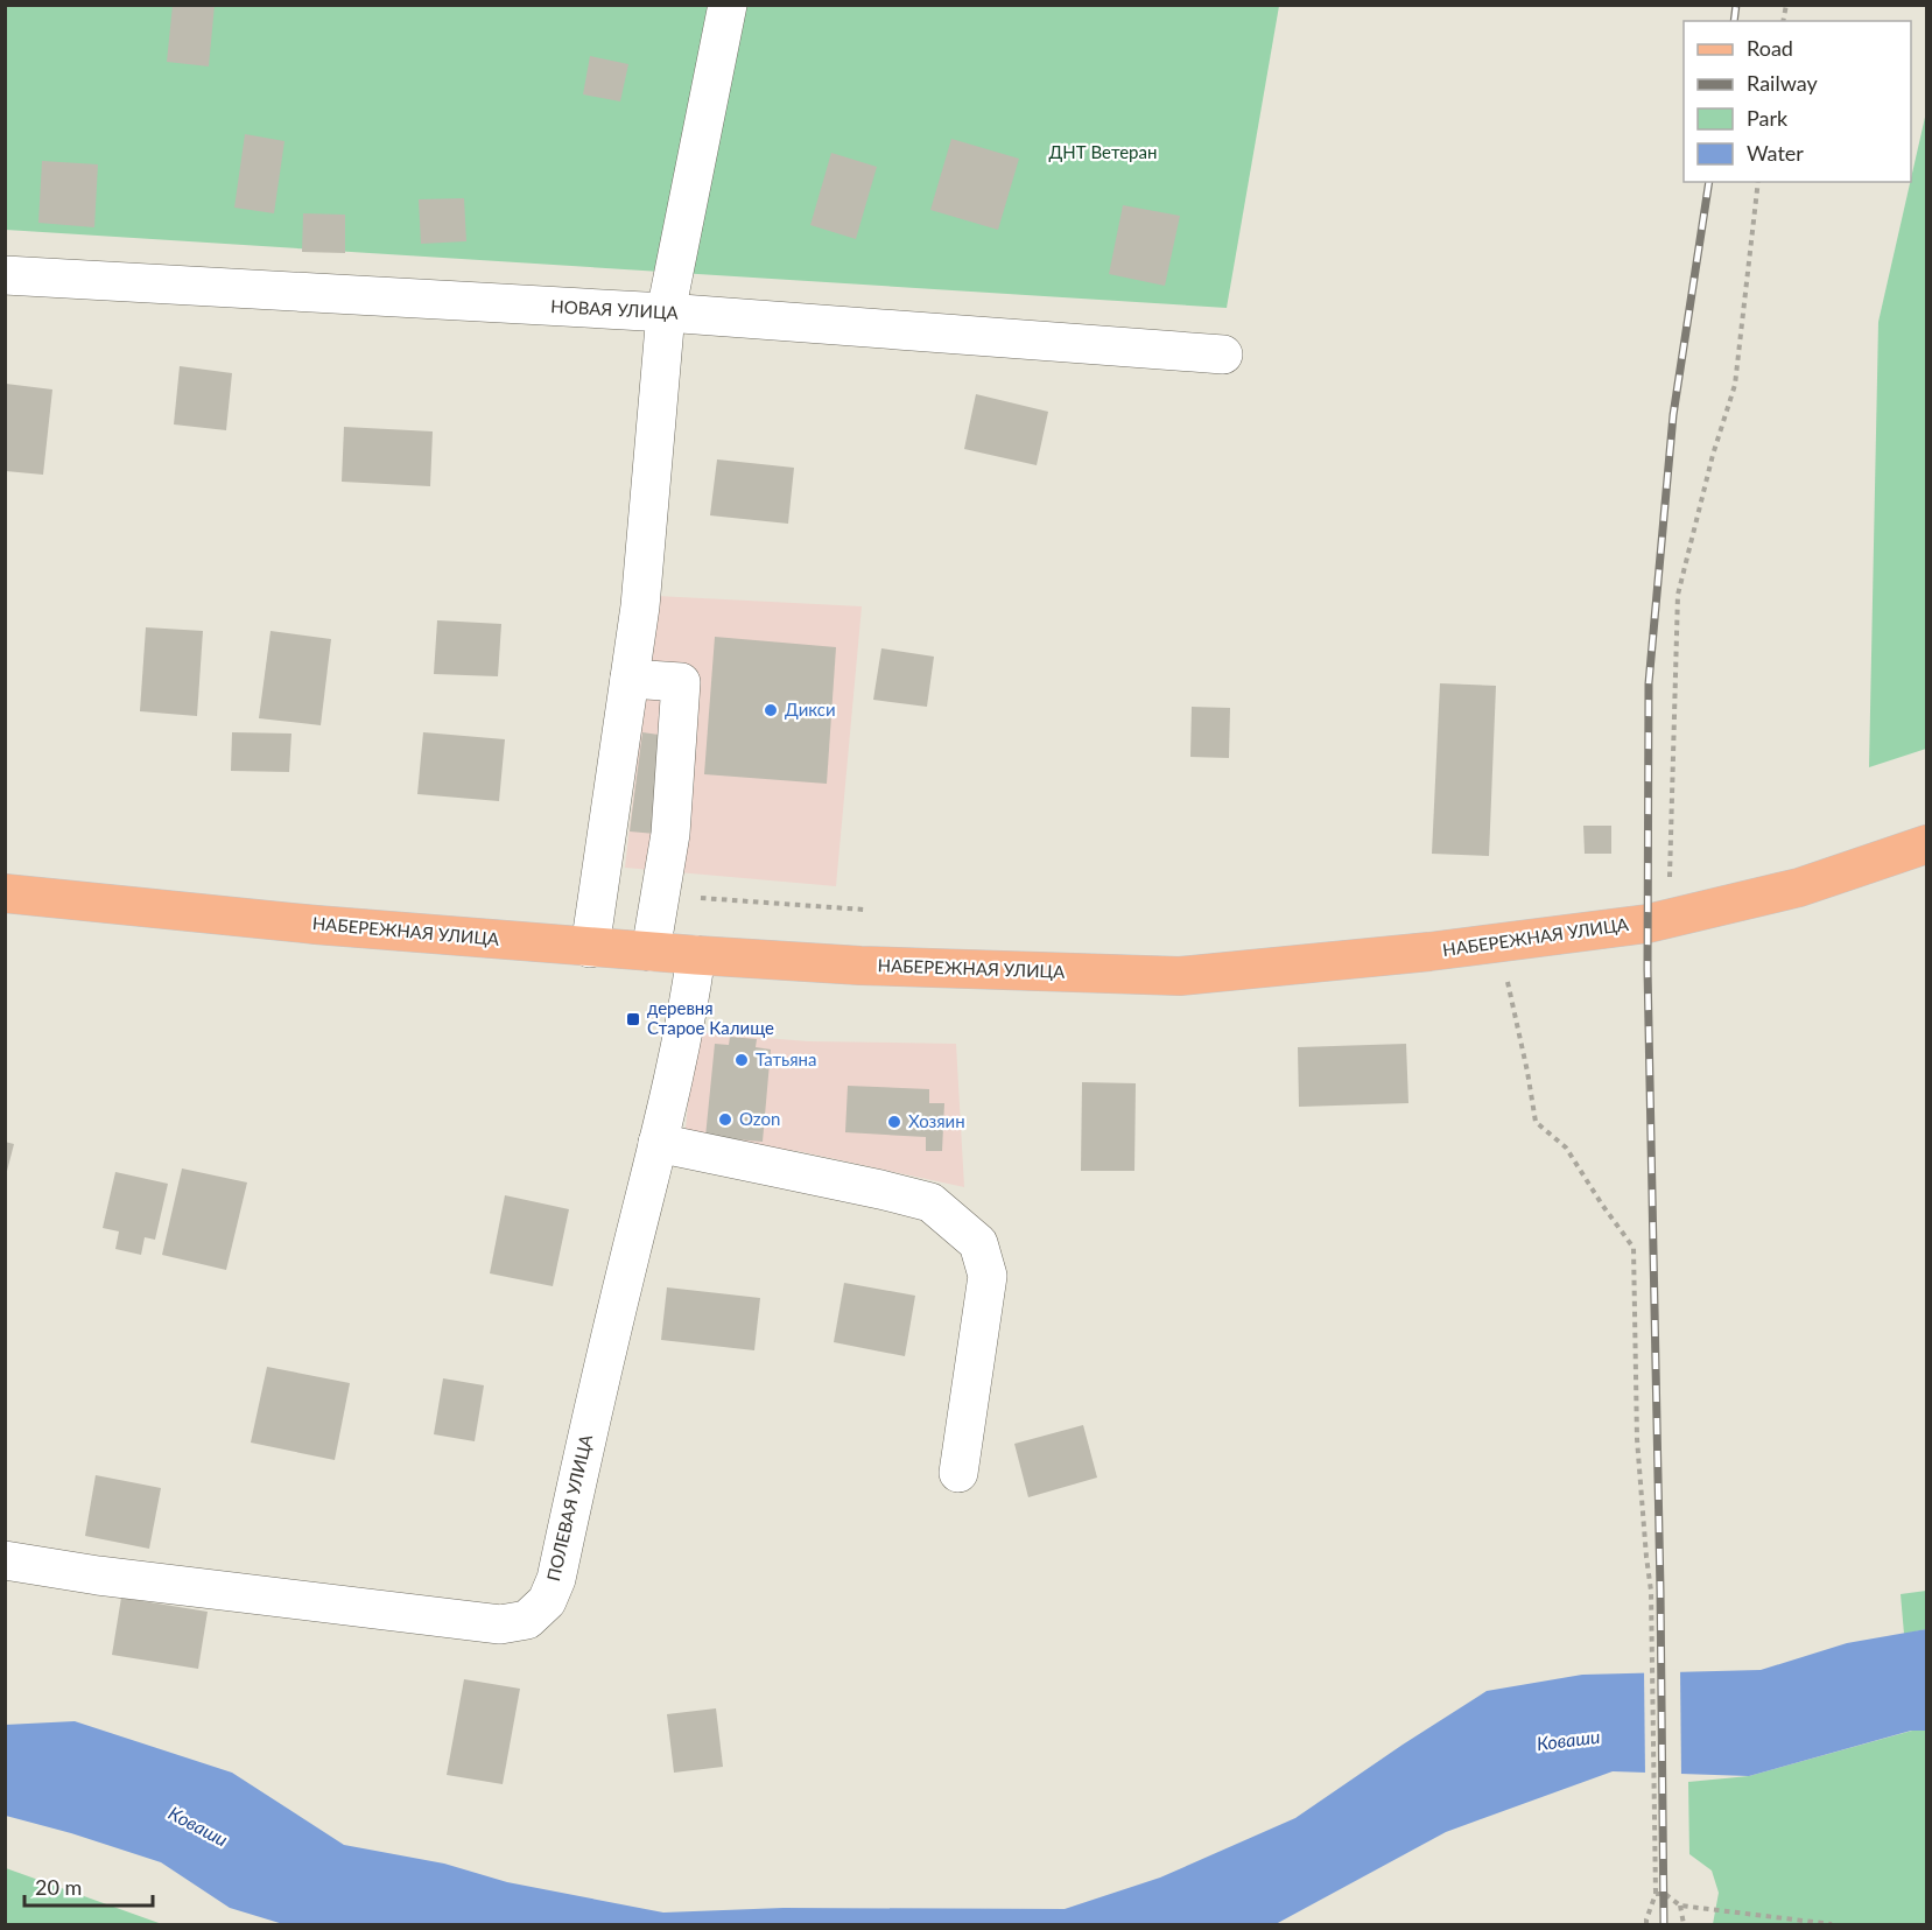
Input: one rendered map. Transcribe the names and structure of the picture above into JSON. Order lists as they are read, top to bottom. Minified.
{"streets":{"main road":["НАБЕРЕЖНАЯ УЛИЦА"],"street":["НОВАЯ УЛИЦА","ПОЛЕВАЯ УЛИЦА"]},"crossings":[["НАБЕРЕЖНАЯ УЛИЦА","ПОЛЕВАЯ УЛИЦА"]],"water":["Коваши"],"parks":["ДНТ Ветеран"],"places":{"other":["Дикси","Татьяна","Ozon","Хозяин"],"transit":["деревня Старое Калище"]},"legend":["Road","Railway","Park","Water"],"scale_bar":"20 m"}
